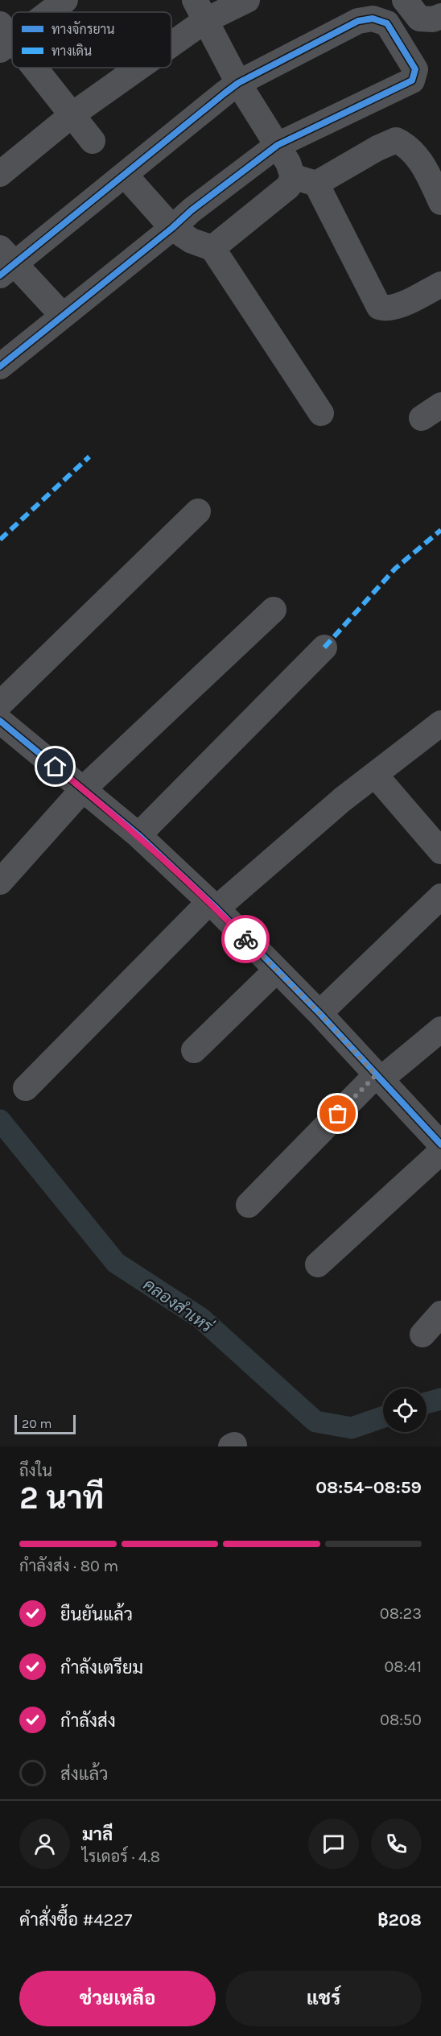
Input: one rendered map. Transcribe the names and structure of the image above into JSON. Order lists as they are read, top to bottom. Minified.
{"water":["คลองสำเหร่"],"legend":["ทางจักรยาน","ทางเดิน"],"scale_bar":"20 m","page":{"scale":"20 m","heading":["2 นาที","ถึงใน","08:54–08:59"],"panel":["มาลี","ไรเดอร์ · 4.8","คำสั่งซื้อ #4227","฿208"],"bar":"กำลังส่ง · 80 m","list":[["ยืนยันแล้ว","08:23"],["กำลังเตรียม","08:41"],["กำลังส่ง","08:50"],"ส่งแล้ว"],"buttons":["ช่วยเหลือ","แชร์"]}}
